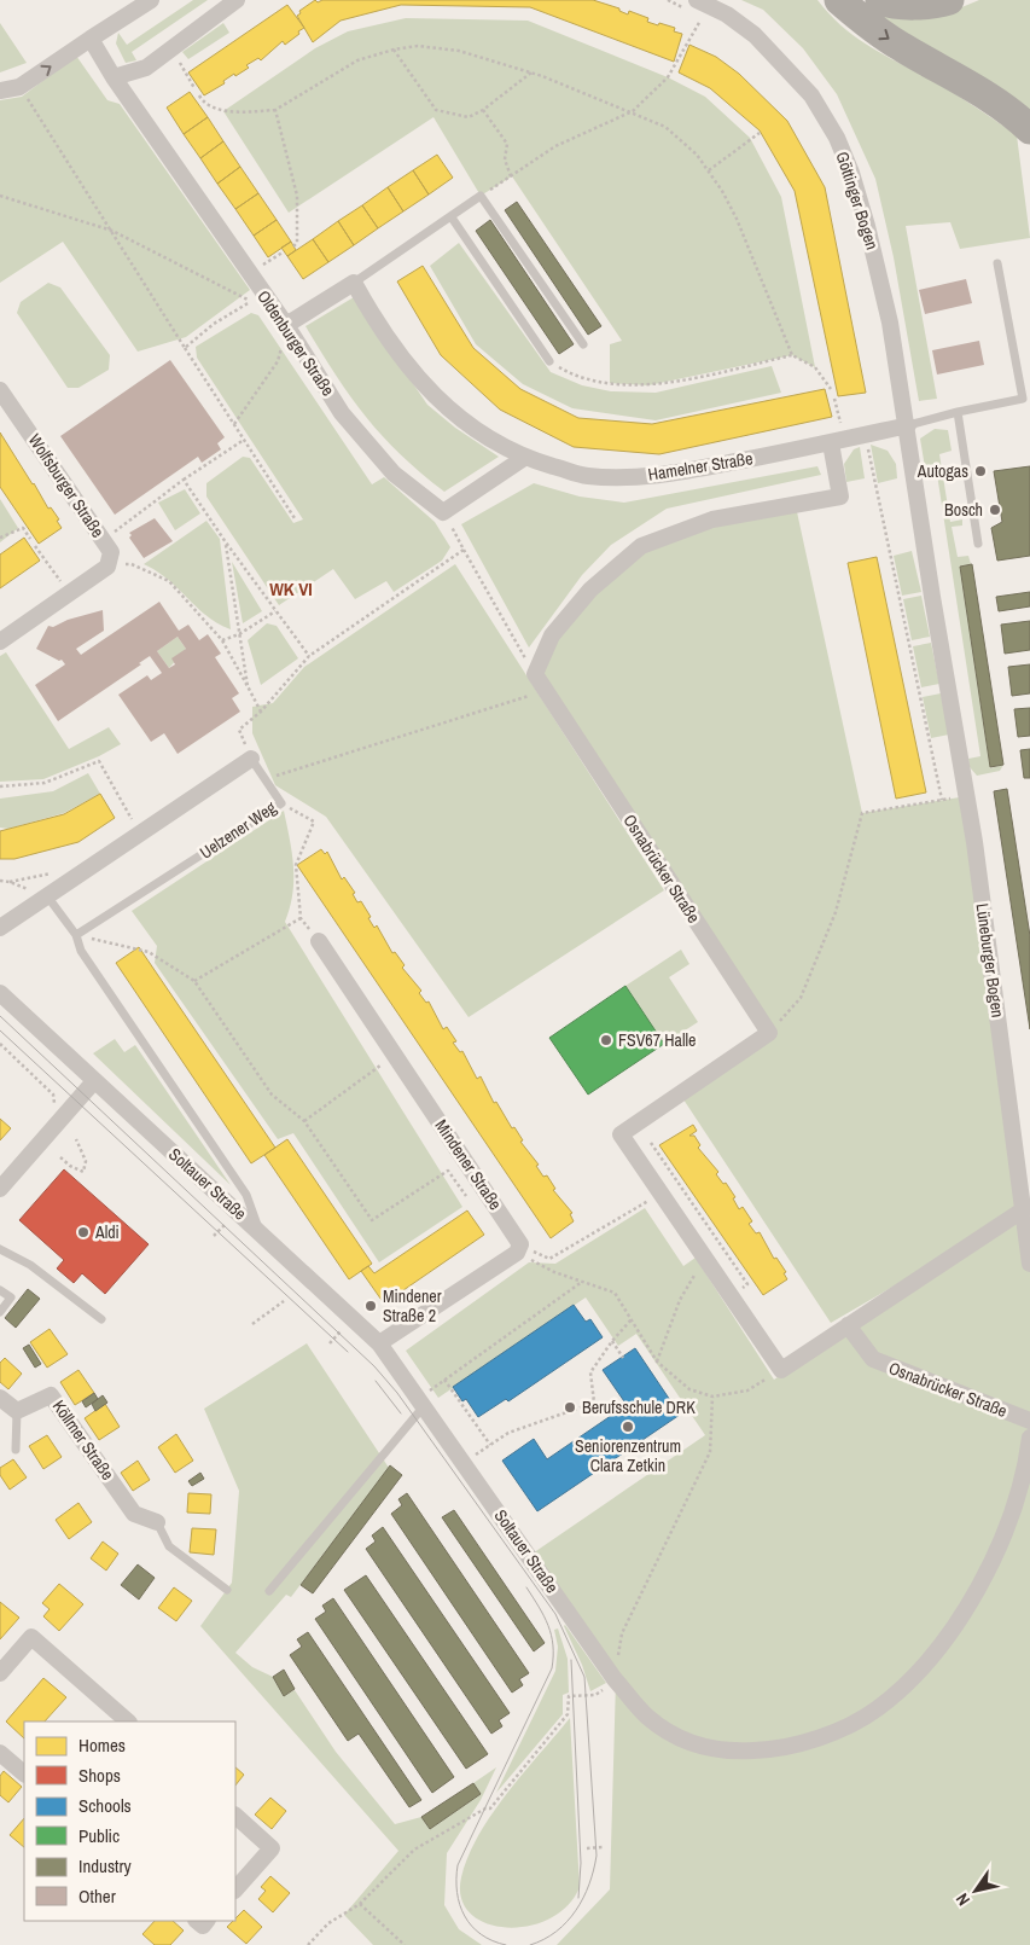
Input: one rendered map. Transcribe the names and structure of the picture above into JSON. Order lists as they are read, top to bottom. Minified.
{"streets":{"street":["Göttinger Bogen","Oldenburger Straße","Hamelner Straße","Wolfsburger Straße","Osnabrücker Straße","Lüneburger Bogen","Mindener Straße","Soltauer Straße","Köllmer Straße"],"lane":["Uelzener Weg"]},"crossings":[["Göttinger Bogen","Hamelner Straße"],["Göttinger Bogen","Lüneburger Bogen"],["Hamelner Straße","Lüneburger Bogen"]],"districts":["WK VI"],"places":["Autogas","Bosch","FSV67 Halle","Aldi","Mindener Straße 2","Berufsschule DRK","Seniorenzentrum Clara Zetkin"],"legend":["Homes","Shops","Schools","Public","Industry","Other"],"north":"bottom left"}
